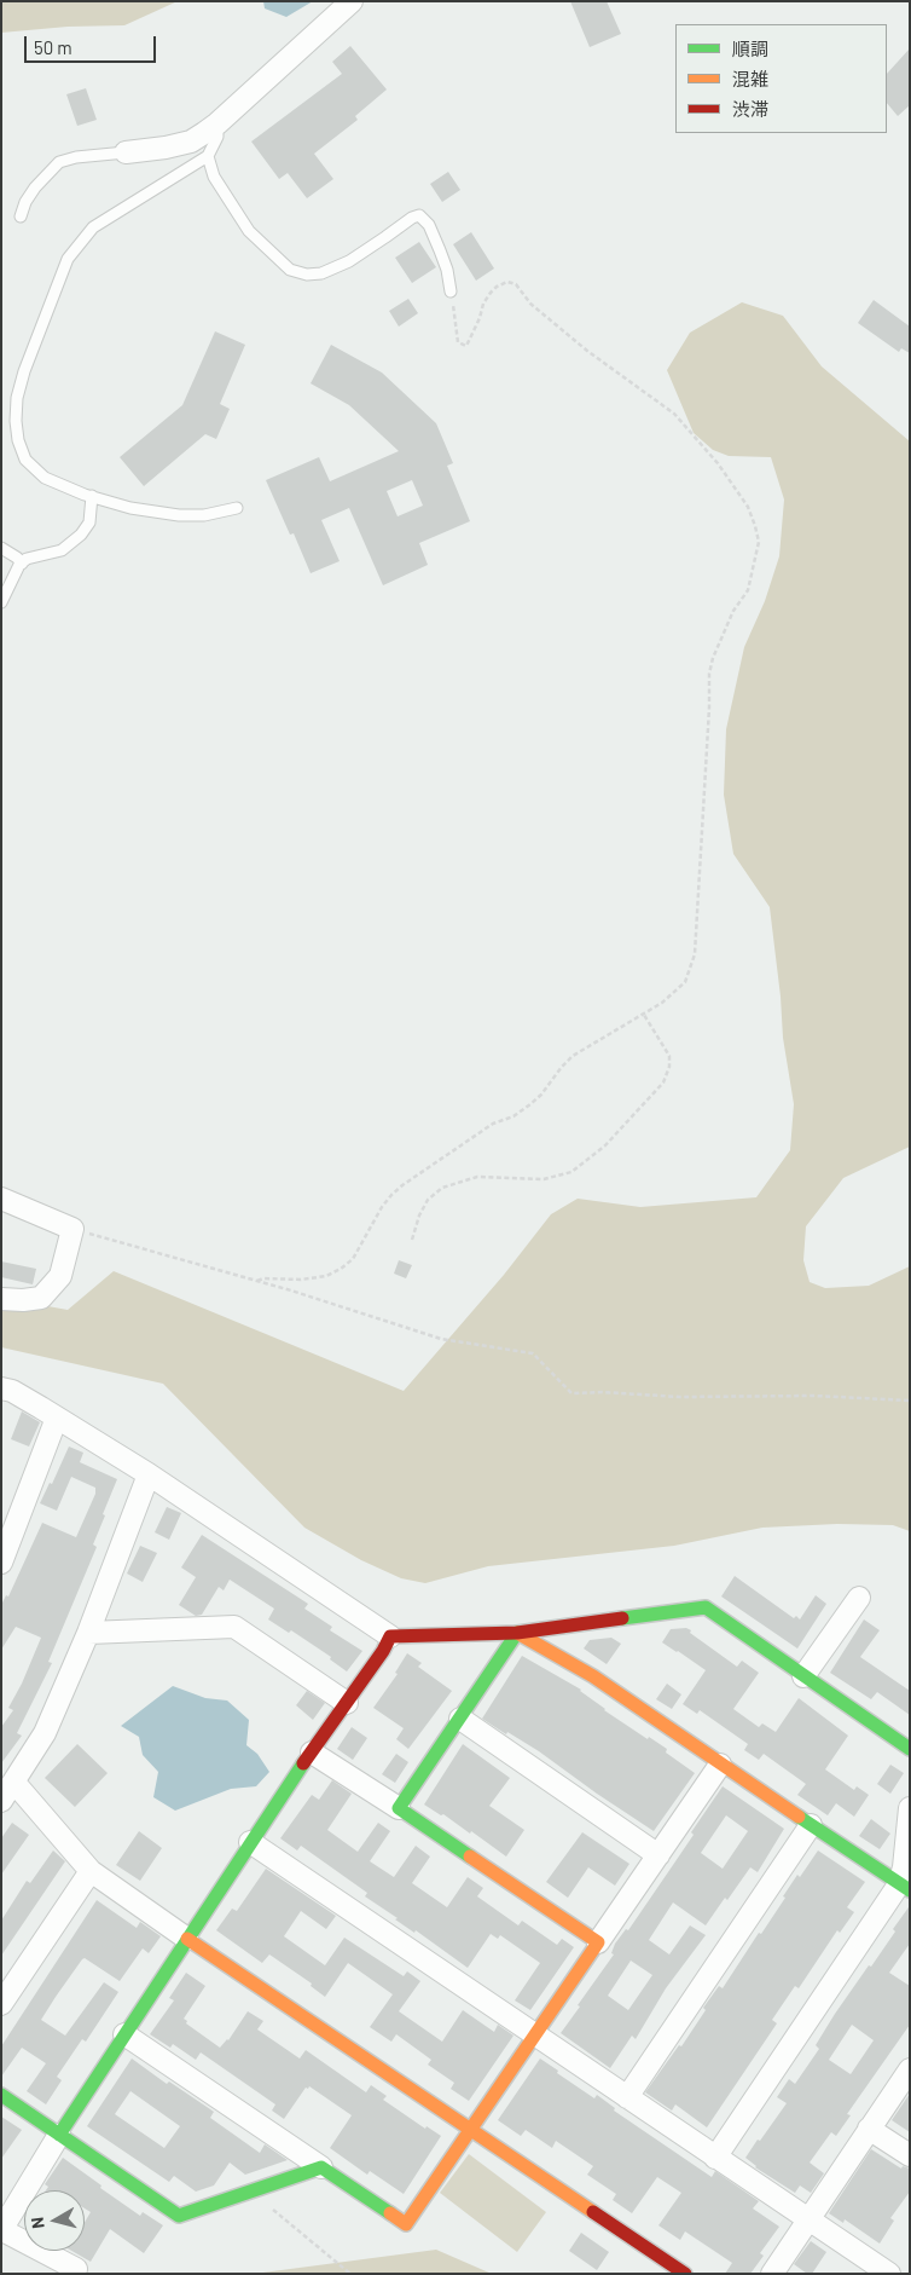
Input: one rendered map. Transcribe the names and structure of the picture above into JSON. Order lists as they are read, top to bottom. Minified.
{"legend":["順調","混雑","渋滞"],"scale_bar":"50 m","north":"left"}
